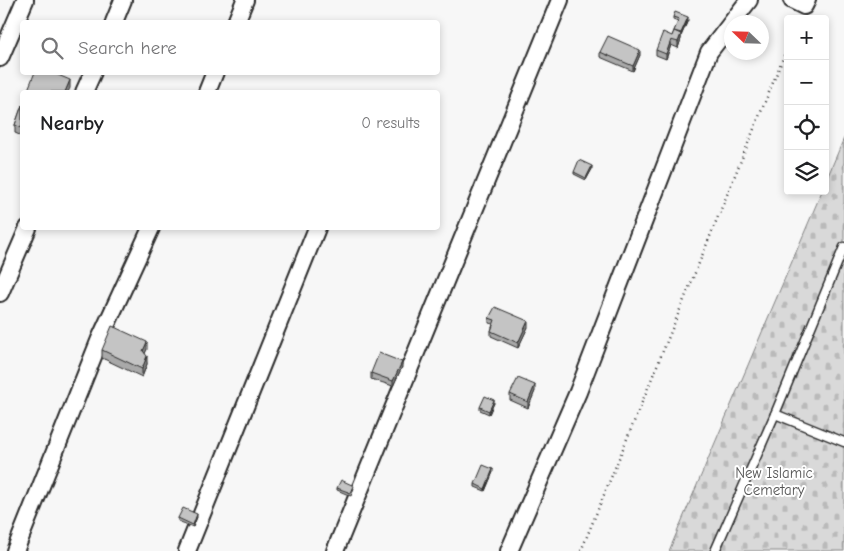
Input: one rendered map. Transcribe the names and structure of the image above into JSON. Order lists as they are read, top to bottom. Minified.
{"parks":["New Islamic Cemetary"],"north":"top left","page":{"map_buttons":["+","−"],"search":"Search here","heading":["Nearby","0 results"]}}
